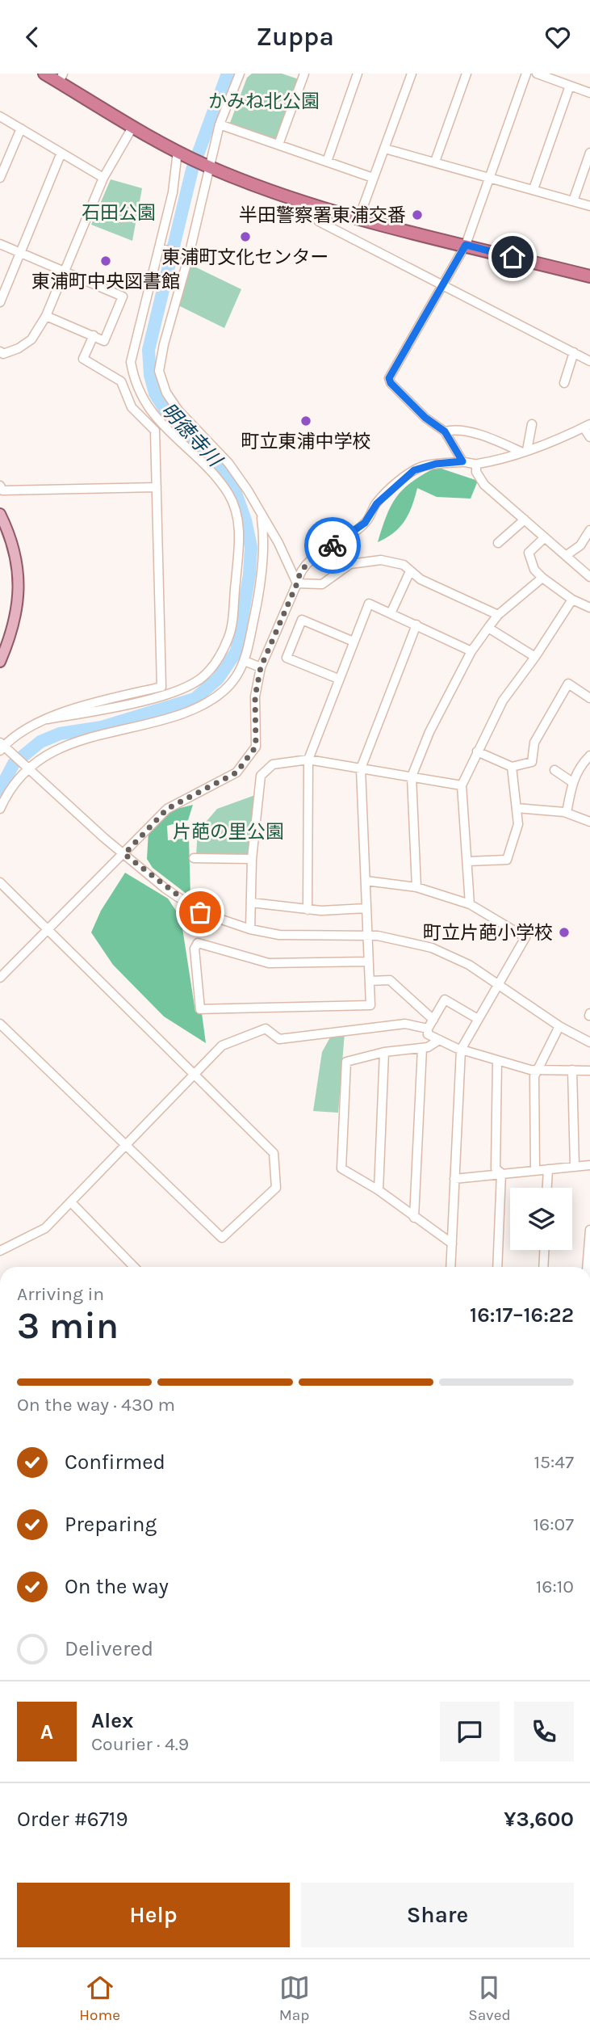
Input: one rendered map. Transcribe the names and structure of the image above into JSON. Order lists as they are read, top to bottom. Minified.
{"water":["明徳寺川"],"parks":["かみね北公園","石田公園","片葩の里公園"],"places":["半田警察署東浦交番","東浦町文化センター","東浦町中央図書館","町立東浦中学校","町立片葩小学校"],"page":{"header":"Zuppa","heading":["3 min","Arriving in","16:17–16:22"],"panel":["Alex","Courier · 4.9","Order #6719","¥3,600"],"bar":"On the way · 430 m","list":[["Confirmed","15:47"],["Preparing","16:07"],["On the way","16:10"],"Delivered"],"round":"A","buttons":["Help","Share"],"tabs":["Home","Map","Saved"]}}
